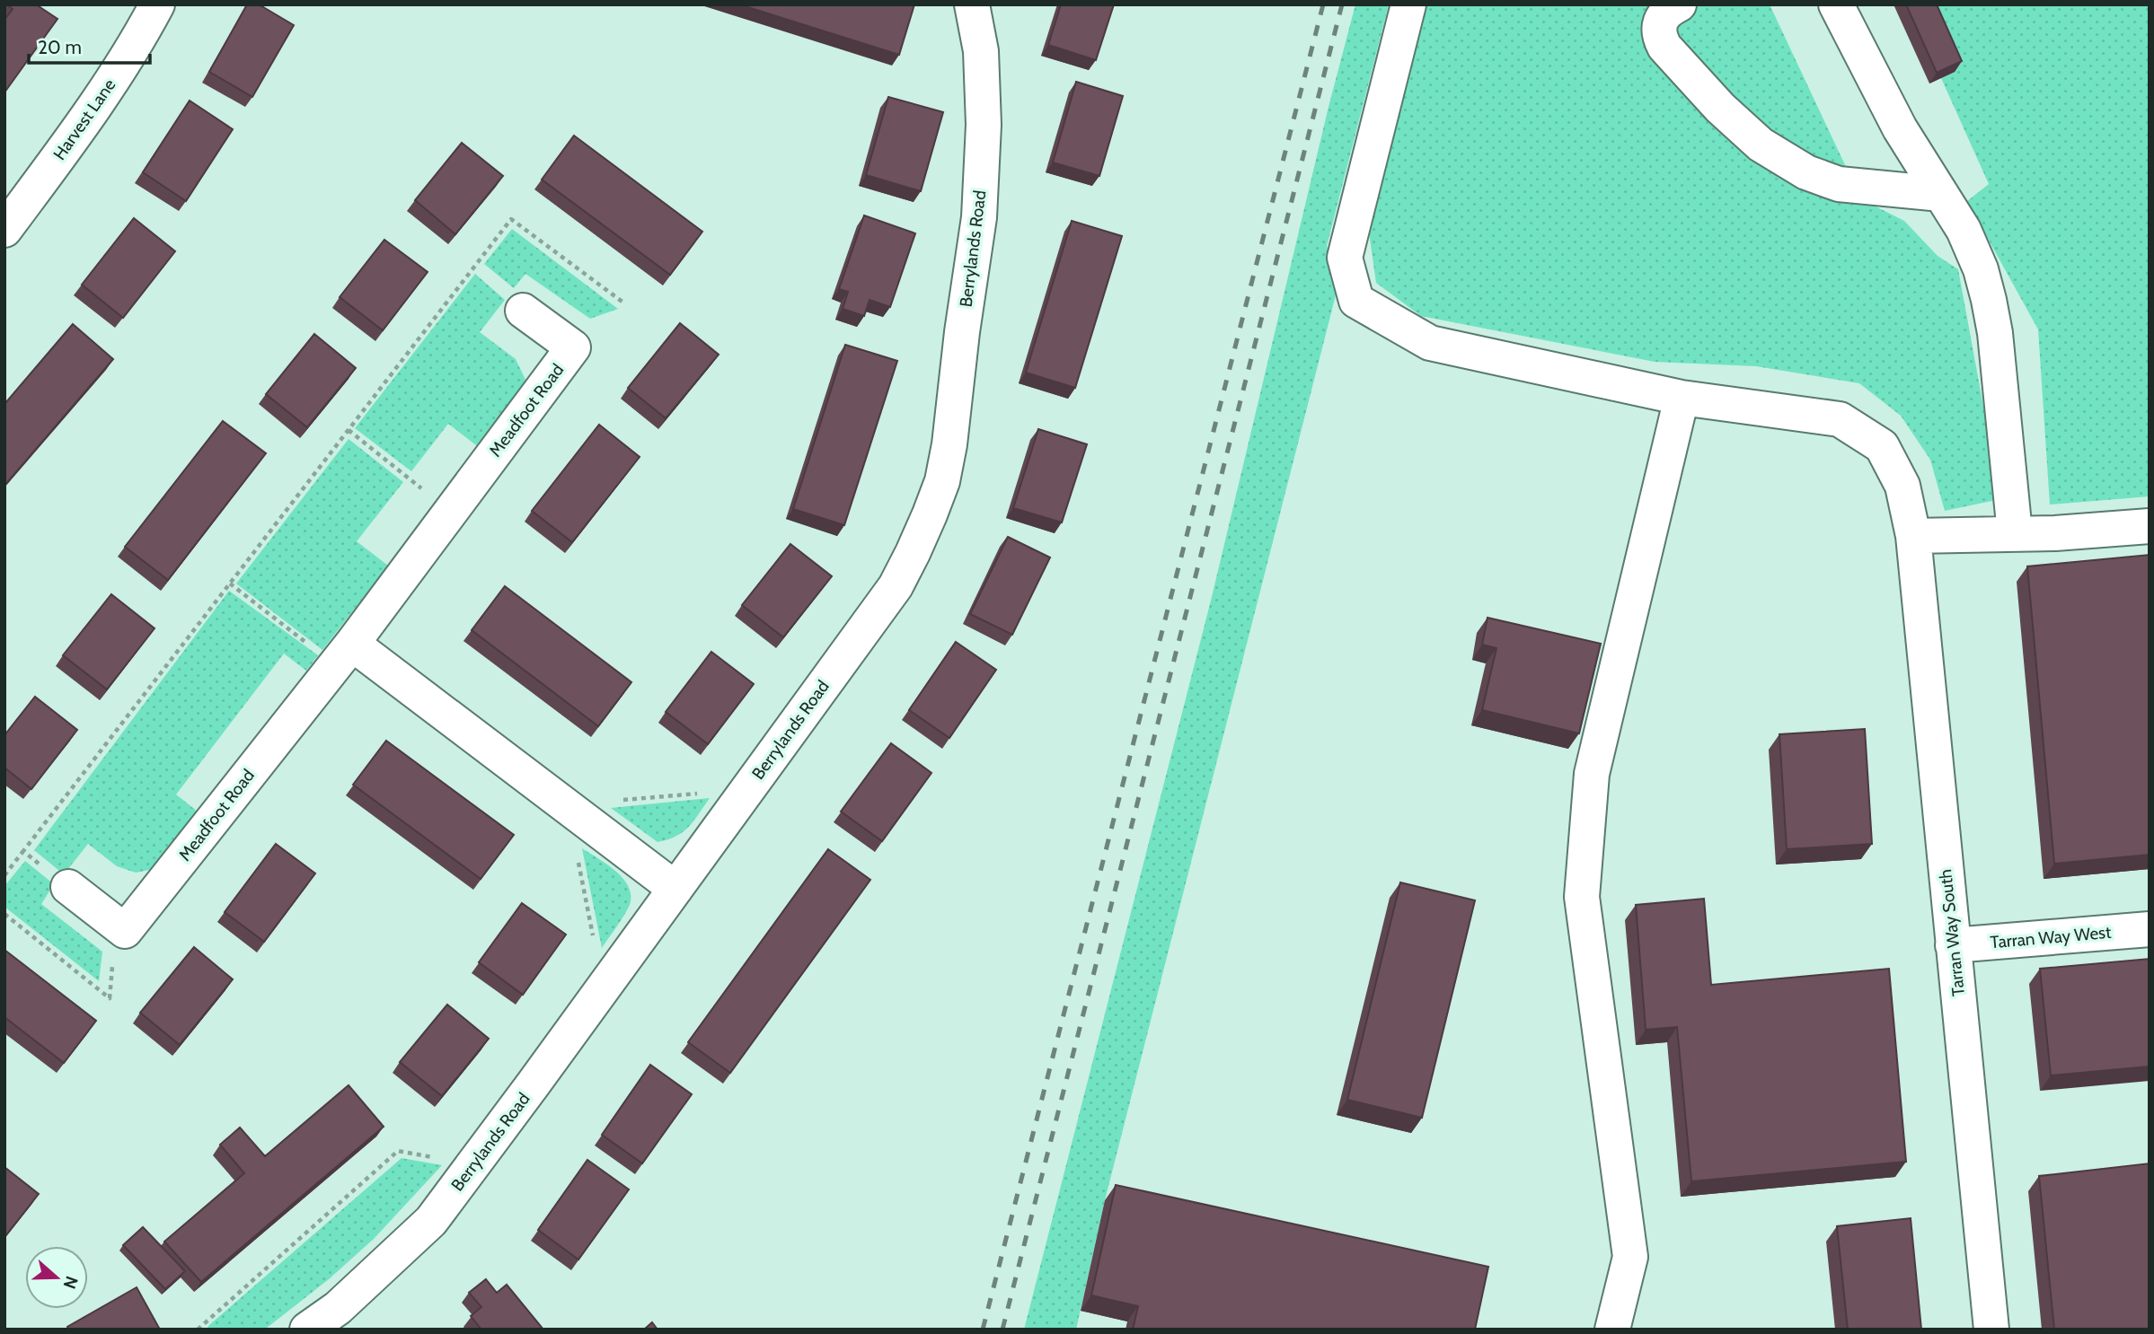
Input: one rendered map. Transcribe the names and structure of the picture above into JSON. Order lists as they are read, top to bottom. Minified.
{"streets":{"street":["Harvest Lane","Berrylands Road","Meadfoot Road","Tarran Way South","Tarran Way West"]},"crossings":[["Tarran Way South","Tarran Way West"]],"scale_bar":"20 m","north":"right"}
